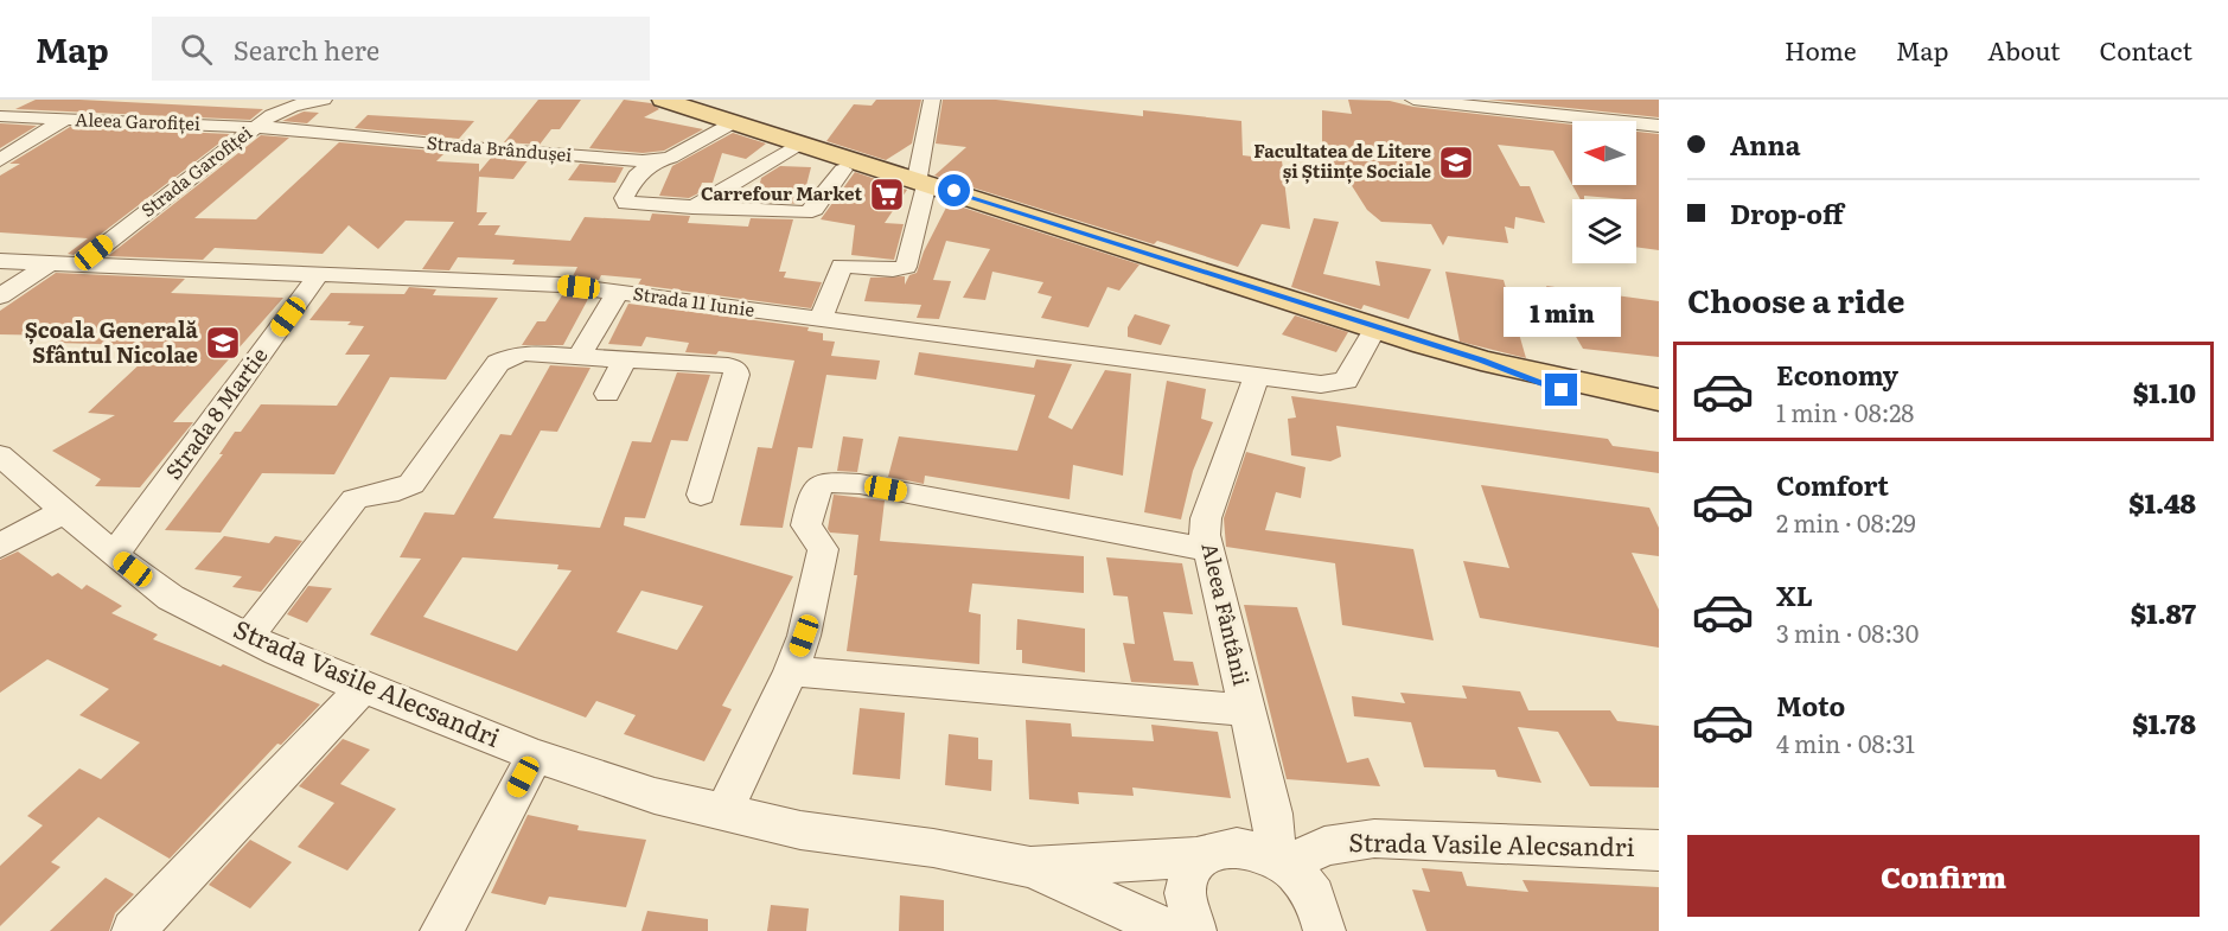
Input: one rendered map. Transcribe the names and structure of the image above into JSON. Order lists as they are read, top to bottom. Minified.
{"streets":{"street":["Aleea Garofiței","Strada Brândușei","Strada Garofiței","Strada 11 Iunie","Strada 8 Martie","Aleea Fântânii","Strada Vasile Alecsandri"]},"crossings":[["Aleea Garofiței","Strada Brândușei"],["Aleea Garofiței","Strada Garofiței"],["Strada Brândușei","Strada Garofiței"],["Strada Garofiței","Strada 11 Iunie"],["Strada 11 Iunie","Strada 8 Martie"],["Strada 11 Iunie","Aleea Fântânii"],["Strada 8 Martie","Strada Vasile Alecsandri"],["Aleea Fântânii","Strada Vasile Alecsandri"]],"places":{"school or university":["Facultatea de Litere și Științe Sociale","Școala Generală Sfântul Nicolae"],"supermarket":["Carrefour Market"]},"north":"left","page":{"header":"Map","search":"Search here","nav":["Home","Map","About","Contact"],"banner":["Anna","Drop-off"],"heading":"Choose a ride","bubble":"1 min","list":[{"name":"Economy","note":"1 min · 08:28","value":"$1.10"},{"name":"Comfort","note":"2 min · 08:29","value":"$1.48"},{"name":"XL","note":"3 min · 08:30","value":"$1.87"},{"name":"Moto","note":"4 min · 08:31","value":"$1.78"}],"buttons":"Confirm"}}
